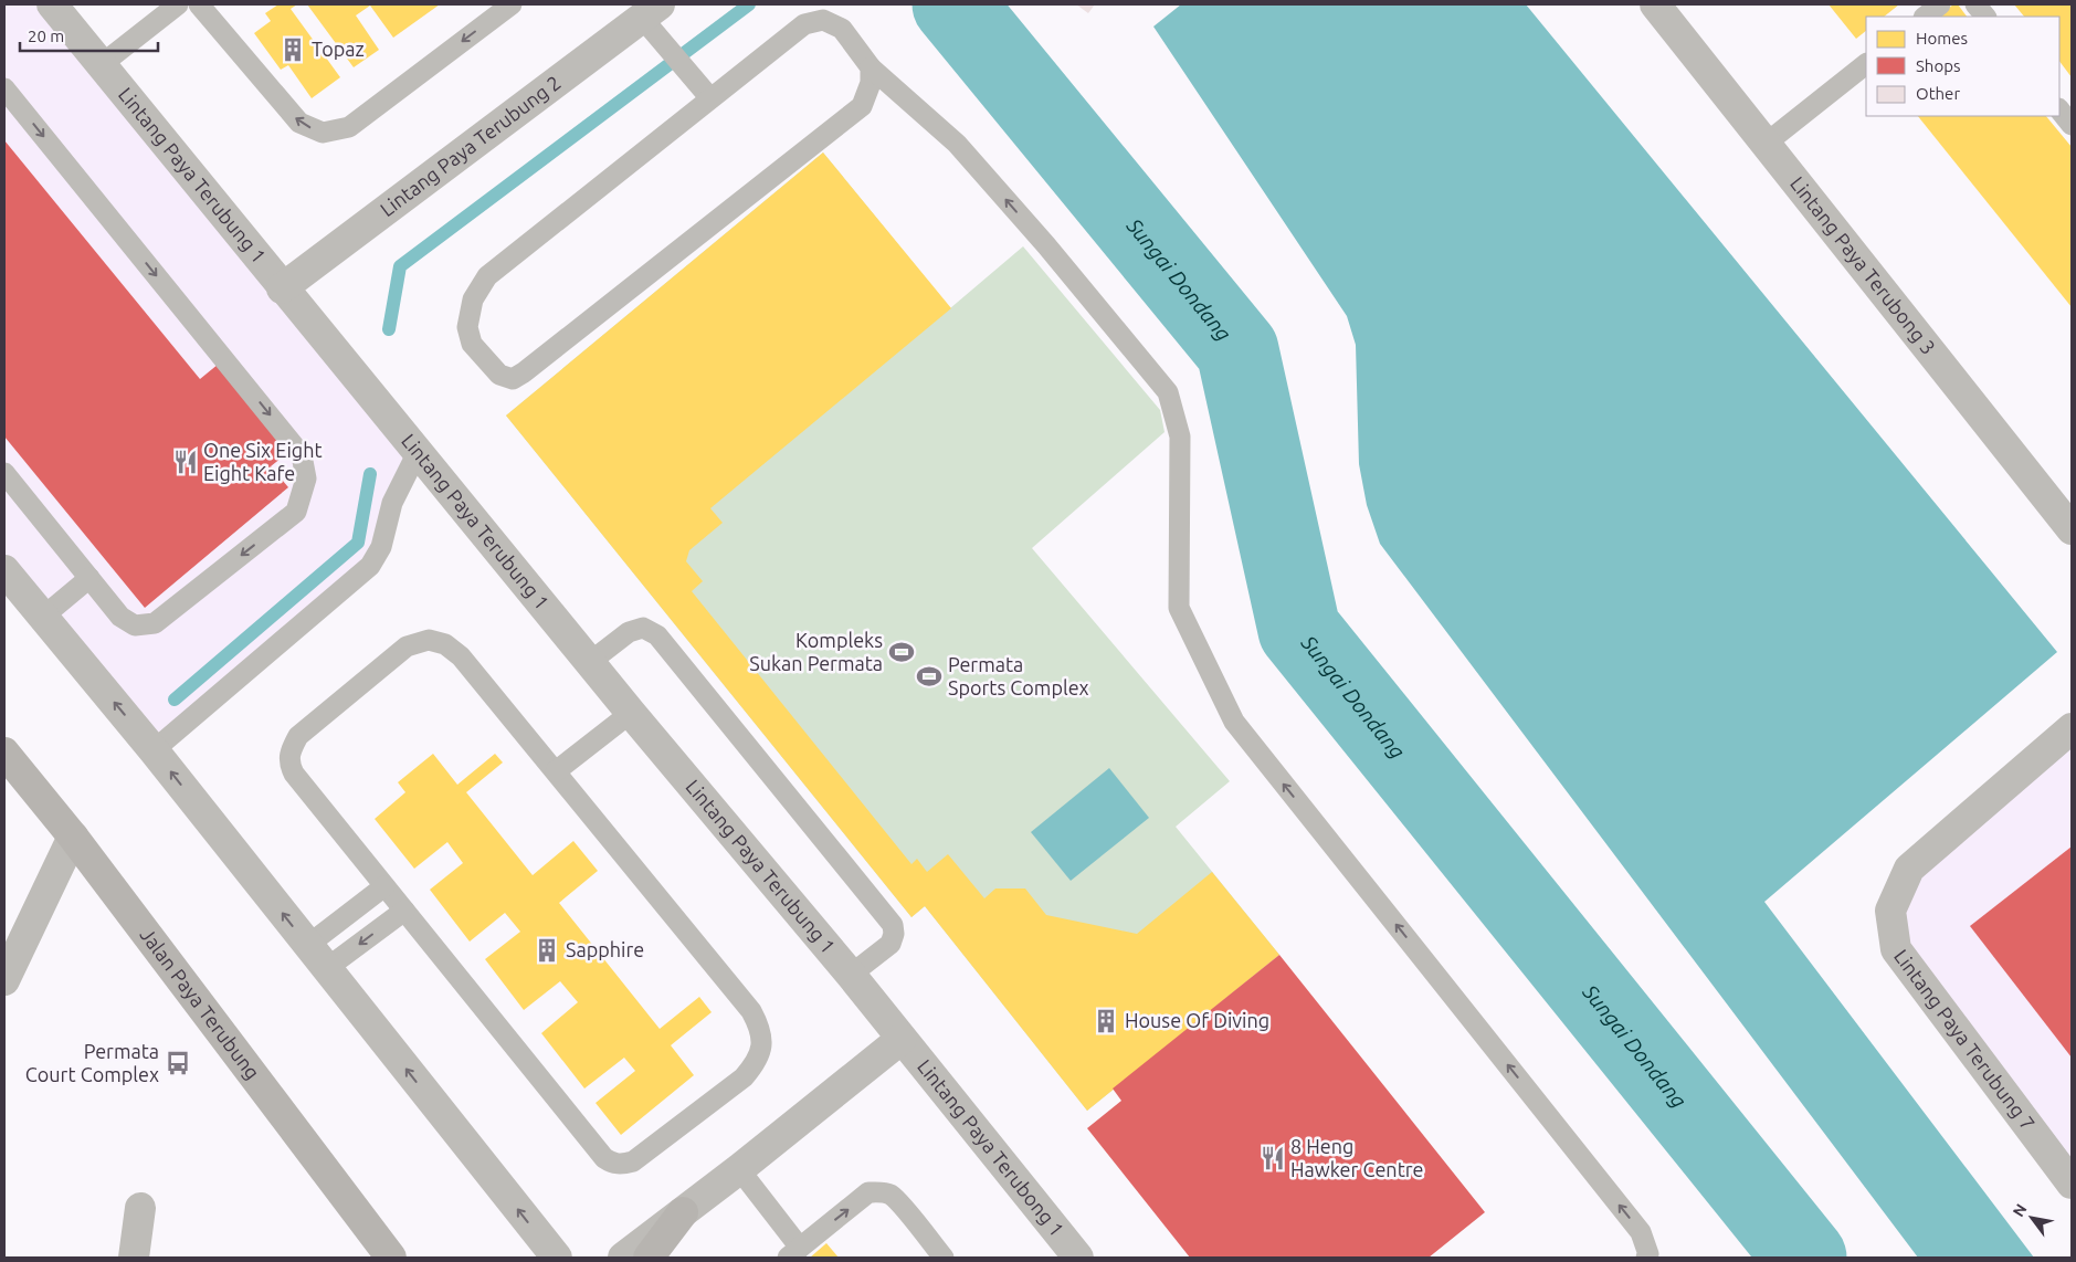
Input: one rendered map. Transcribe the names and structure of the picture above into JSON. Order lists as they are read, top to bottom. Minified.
{"streets":{"main road":["Jalan Paya Terubung"],"street":["Lintang Paya Terubung 2","Lintang Paya Terubung 1","Lintang Paya Terubong 3","Lintang Paya Terubung 7","Lintang Paya Terubong 1"]},"crossings":[["Lintang Paya Terubung 2","Lintang Paya Terubung 1"],["Lintang Paya Terubung 1","Lintang Paya Terubong 1"]],"water":["Sungai Dondang"],"places":{"building":["Topaz","Sapphire","House Of Diving"],"restaurant":["One Six Eight Eight Kafe","8 Heng Hawker Centre"],"sports":["Kompleks Sukan Permata","Permata Sports Complex"],"bus stop":["Permata Court Complex"]},"legend":["Homes","Shops","Other"],"scale_bar":"20 m","north":"top left"}
